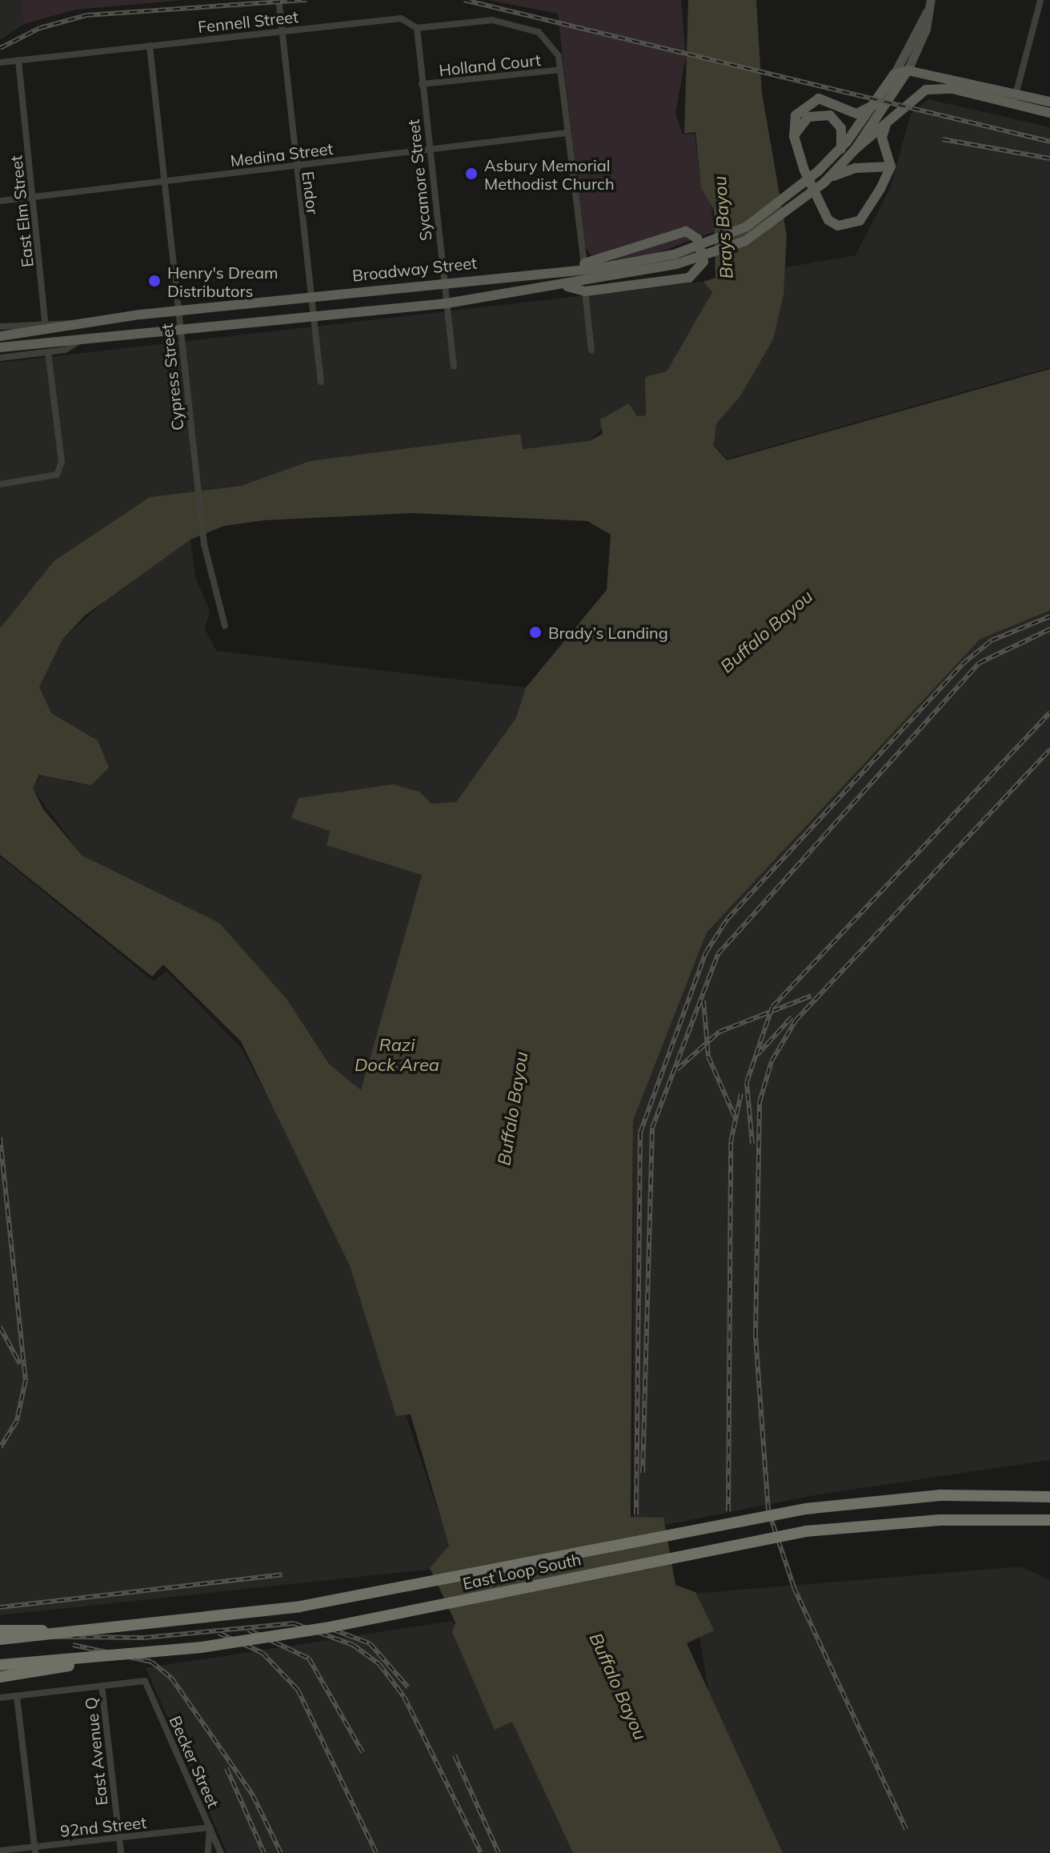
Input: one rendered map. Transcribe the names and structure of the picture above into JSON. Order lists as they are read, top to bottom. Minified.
{"streets":{"highway":["East Loop South"],"main road":["Broadway Street"],"street":["Fennell Street","Holland Court","Medina Street","Sycamore Street","Endor","East Elm Street","Cypress Street","East Avenue Q","Becker Street","92nd Street"]},"crossings":[["Fennell Street","Holland Court"],["Fennell Street","Sycamore Street"],["Fennell Street","Endor"],["Fennell Street","East Elm Street"],["Fennell Street","Cypress Street"],["Holland Court","Sycamore Street"],["Medina Street","Sycamore Street"],["Medina Street","Endor"],["Medina Street","East Elm Street"],["Medina Street","Cypress Street"],["Sycamore Street","Broadway Street"],["Endor","Broadway Street"],["East Elm Street","Broadway Street"],["Broadway Street","Cypress Street"],["East Avenue Q","Becker Street"],["East Avenue Q","92nd Street"],["Becker Street","92nd Street"]],"water":["Brays Bayou","Buffalo Bayou","Razi Dock Area"],"places":["Asbury Memorial Methodist Church","Henry's Dream Distributors","Brady’s Landing"]}
